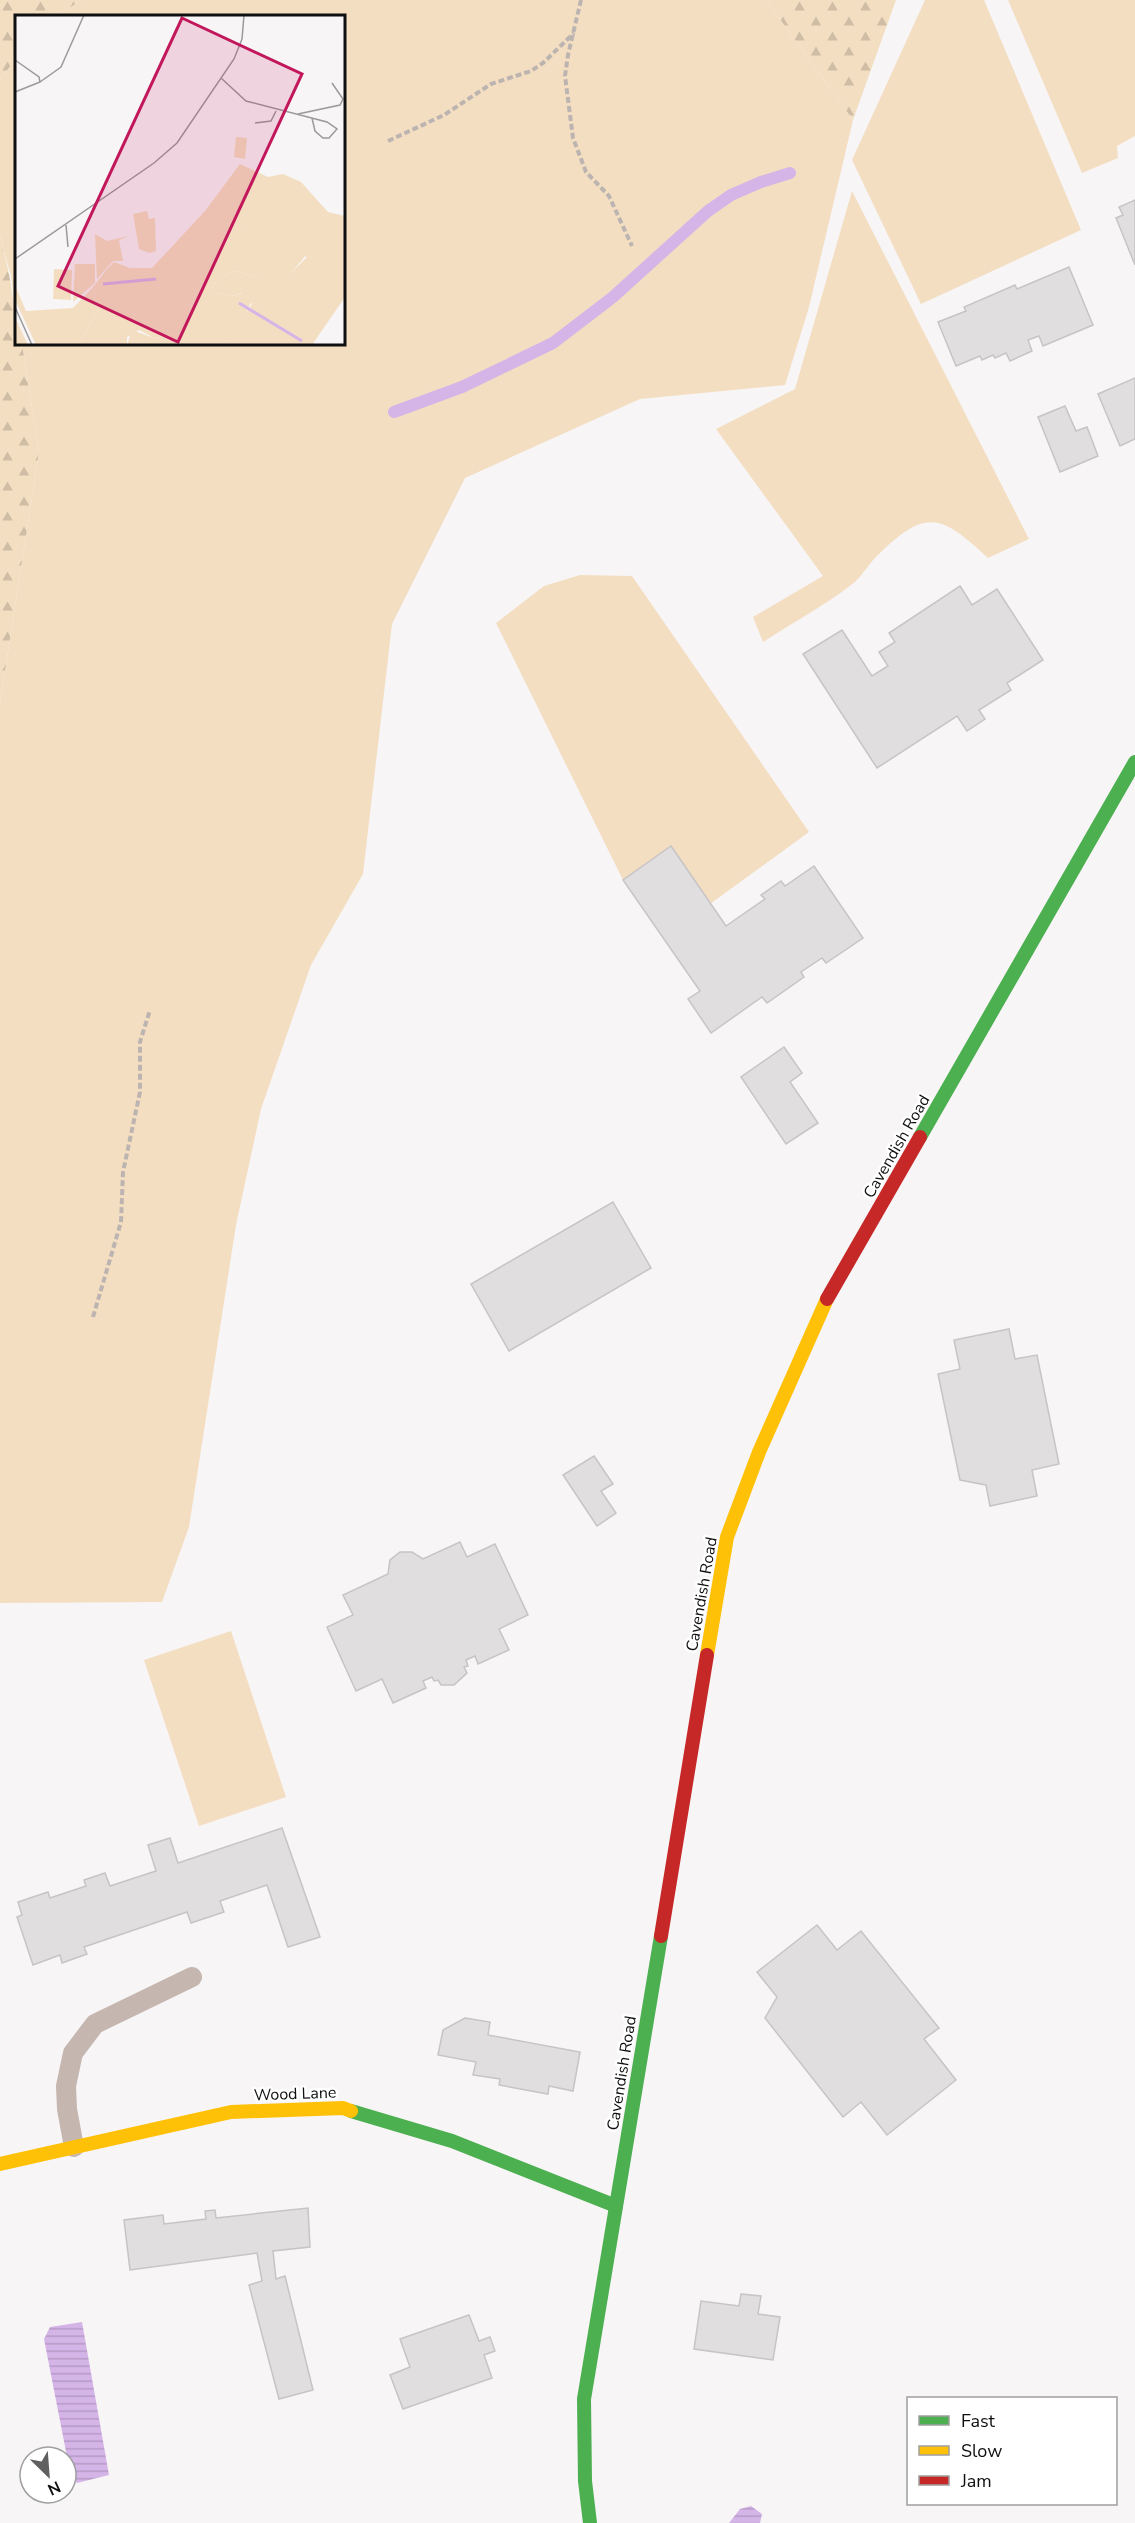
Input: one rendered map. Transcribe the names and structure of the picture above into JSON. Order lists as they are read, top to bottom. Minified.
{"streets":{"street":["Cavendish Road","Wood Lane"]},"crossings":[["Cavendish Road","Wood Lane"]],"legend":["Fast","Slow","Jam"],"north":"bottom right"}
